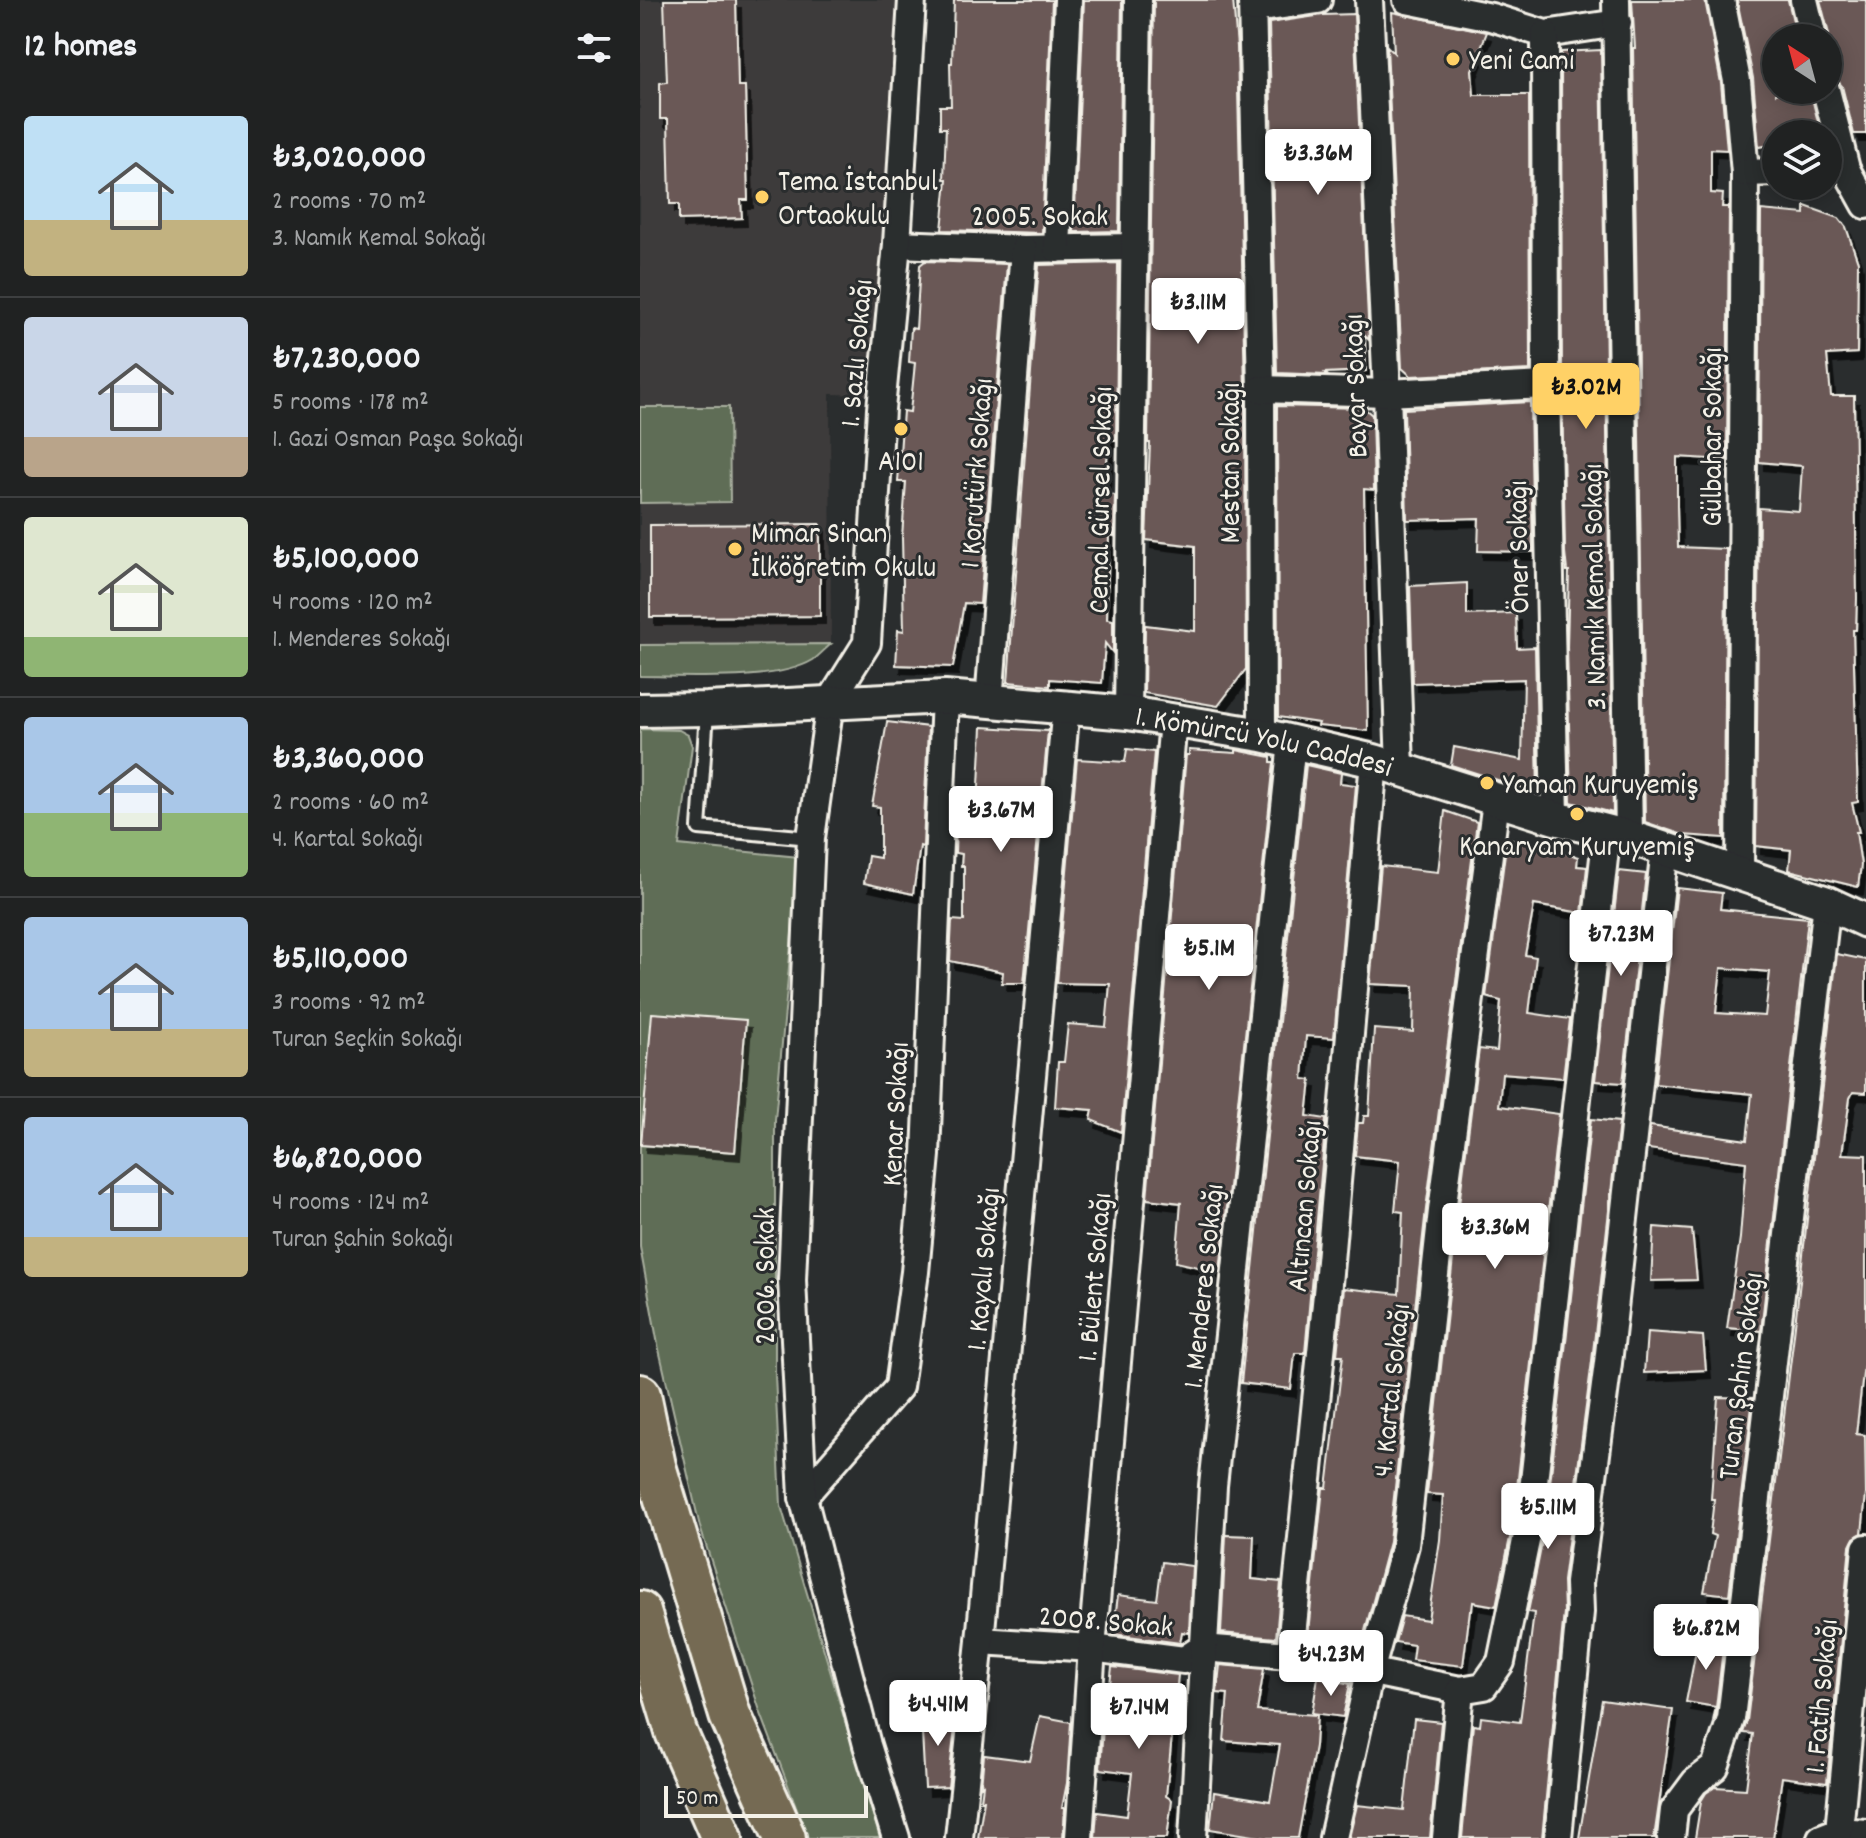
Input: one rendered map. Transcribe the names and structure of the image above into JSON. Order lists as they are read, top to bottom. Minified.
{"streets":{"street":["2005. Sokak","1. Sazlı Sokağı","Bayar Sokağı","Gülbahar Sokağı","Mestan Sokağı","1 Korutürk Sokağı","Cemal Gürsel Sokağı","Öner Sokağı","3. Namık Kemal Sokağı","1. Kömürcü Yolu Caddesi","Kenar Sokağı","Altıncan Sokağı","1. Kayalı Sokağı","2006. Sokak","1. Bülent Sokağı","1. Menderes Sokağı","Turan Şahin Sokağı","4. Kartal Sokağı","2008. Sokak","1. Fatih Sokağı"]},"crossings":[["2005. Sokak","1. Sazlı Sokağı"],["2005. Sokak","1 Korutürk Sokağı"],["2005. Sokak","Cemal Gürsel Sokağı"],["1. Sazlı Sokağı","1. Kömürcü Yolu Caddesi"],["1. Sazlı Sokağı","2006. Sokak"],["Bayar Sokağı","1. Kömürcü Yolu Caddesi"],["Bayar Sokağı","Altıncan Sokağı"],["Gülbahar Sokağı","1. Kömürcü Yolu Caddesi"],["Mestan Sokağı","1. Kömürcü Yolu Caddesi"],["Mestan Sokağı","1. Menderes Sokağı"],["1 Korutürk Sokağı","1. Kömürcü Yolu Caddesi"],["Cemal Gürsel Sokağı","1. Kömürcü Yolu Caddesi"],["Öner Sokağı","1. Kömürcü Yolu Caddesi"],["3. Namık Kemal Sokağı","1. Kömürcü Yolu Caddesi"],["3. Namık Kemal Sokağı","2008. Sokak"],["1. Kömürcü Yolu Caddesi","Kenar Sokağı"],["1. Kömürcü Yolu Caddesi","Altıncan Sokağı"],["1. Kömürcü Yolu Caddesi","1. Kayalı Sokağı"],["1. Kömürcü Yolu Caddesi","2006. Sokak"],["1. Kömürcü Yolu Caddesi","1. Bülent Sokağı"],["1. Kömürcü Yolu Caddesi","1. Menderes Sokağı"],["1. Kömürcü Yolu Caddesi","Turan Şahin Sokağı"],["1. Kömürcü Yolu Caddesi","4. Kartal Sokağı"],["Kenar Sokağı","2006. Sokak"],["Altıncan Sokağı","2008. Sokak"],["1. Kayalı Sokağı","2008. Sokak"],["1. Bülent Sokağı","2008. Sokak"],["1. Menderes Sokağı","2008. Sokak"],["4. Kartal Sokağı","2008. Sokak"]],"places":["Yeni Cami","Tema İstanbul Ortaokulu","A101","Mimar Sinan İlköğretim Okulu","Yaman Kuruyemiş","Kanaryam Kuruyemiş"],"scale_bar":"50 m","north":"top left","page":{"heading":"12 homes","list":[{"name":"₺3,020,000","note":"2 rooms · 70 m² · 3. Namık Kemal Sokağı"},{"name":"₺7,230,000","note":"5 rooms · 178 m² · 1. Gazi Osman Paşa Sokağı"},{"name":"₺5,100,000","note":"4 rooms · 120 m² · 1. Menderes Sokağı"},{"name":"₺3,360,000","note":"2 rooms · 60 m² · 4. Kartal Sokağı"},{"name":"₺5,110,000","note":"3 rooms · 92 m² · Turan Seçkin Sokağı"},{"name":"₺6,820,000","note":"4 rooms · 124 m² · Turan Şahin Sokağı"}],"price":["₺3.36M","₺3.11M","₺3.02M","₺3.67M","₺7.23M","₺5.1M","₺3.36M","₺5.11M","₺6.82M","₺4.23M","₺4.41M","₺7.14M"],"scale":"50 m"}}
